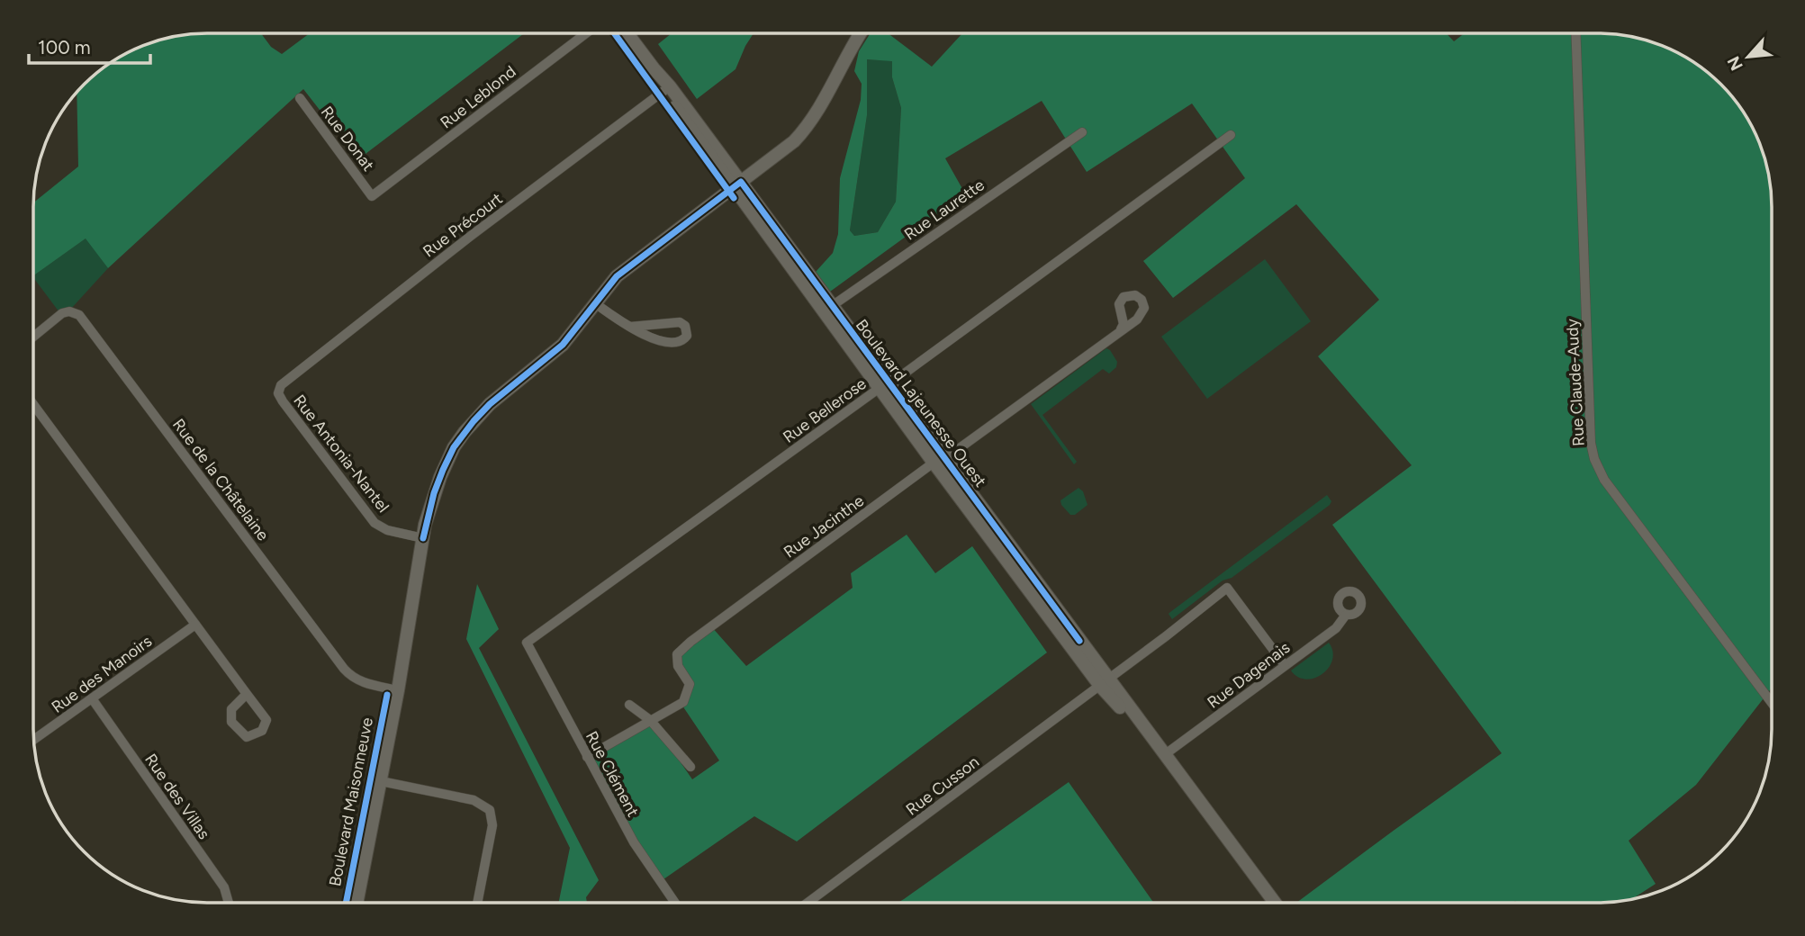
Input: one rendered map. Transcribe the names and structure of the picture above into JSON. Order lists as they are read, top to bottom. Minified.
{"streets":{"street":["Rue Leblond","Rue Donat","Rue Laurette","Rue Précourt","Rue Claude-Audy","Boulevard Lajeunesse Ouest","Rue Bellerose","Rue Antonia-Nantel","Rue de la Châtelaine","Rue Jacinthe","Rue des Manoirs","Rue Dagenais","Rue Clément","Rue Cusson","Rue des Villas","Boulevard Maisonneuve"]},"crossings":[["Rue Leblond","Rue Donat"],["Rue Laurette","Boulevard Lajeunesse Ouest"],["Rue Précourt","Boulevard Lajeunesse Ouest"],["Rue Précourt","Rue Antonia-Nantel"],["Boulevard Lajeunesse Ouest","Rue Bellerose"],["Boulevard Lajeunesse Ouest","Rue Jacinthe"],["Boulevard Lajeunesse Ouest","Rue Dagenais"],["Boulevard Lajeunesse Ouest","Rue Cusson"],["Boulevard Lajeunesse Ouest","Boulevard Maisonneuve"],["Rue Bellerose","Rue Clément"],["Rue Antonia-Nantel","Boulevard Maisonneuve"],["Rue de la Châtelaine","Boulevard Maisonneuve"],["Rue Jacinthe","Rue Clément"],["Rue des Manoirs","Rue des Villas"],["Rue Dagenais","Rue Cusson"]],"scale_bar":"100 m","north":"bottom left"}
